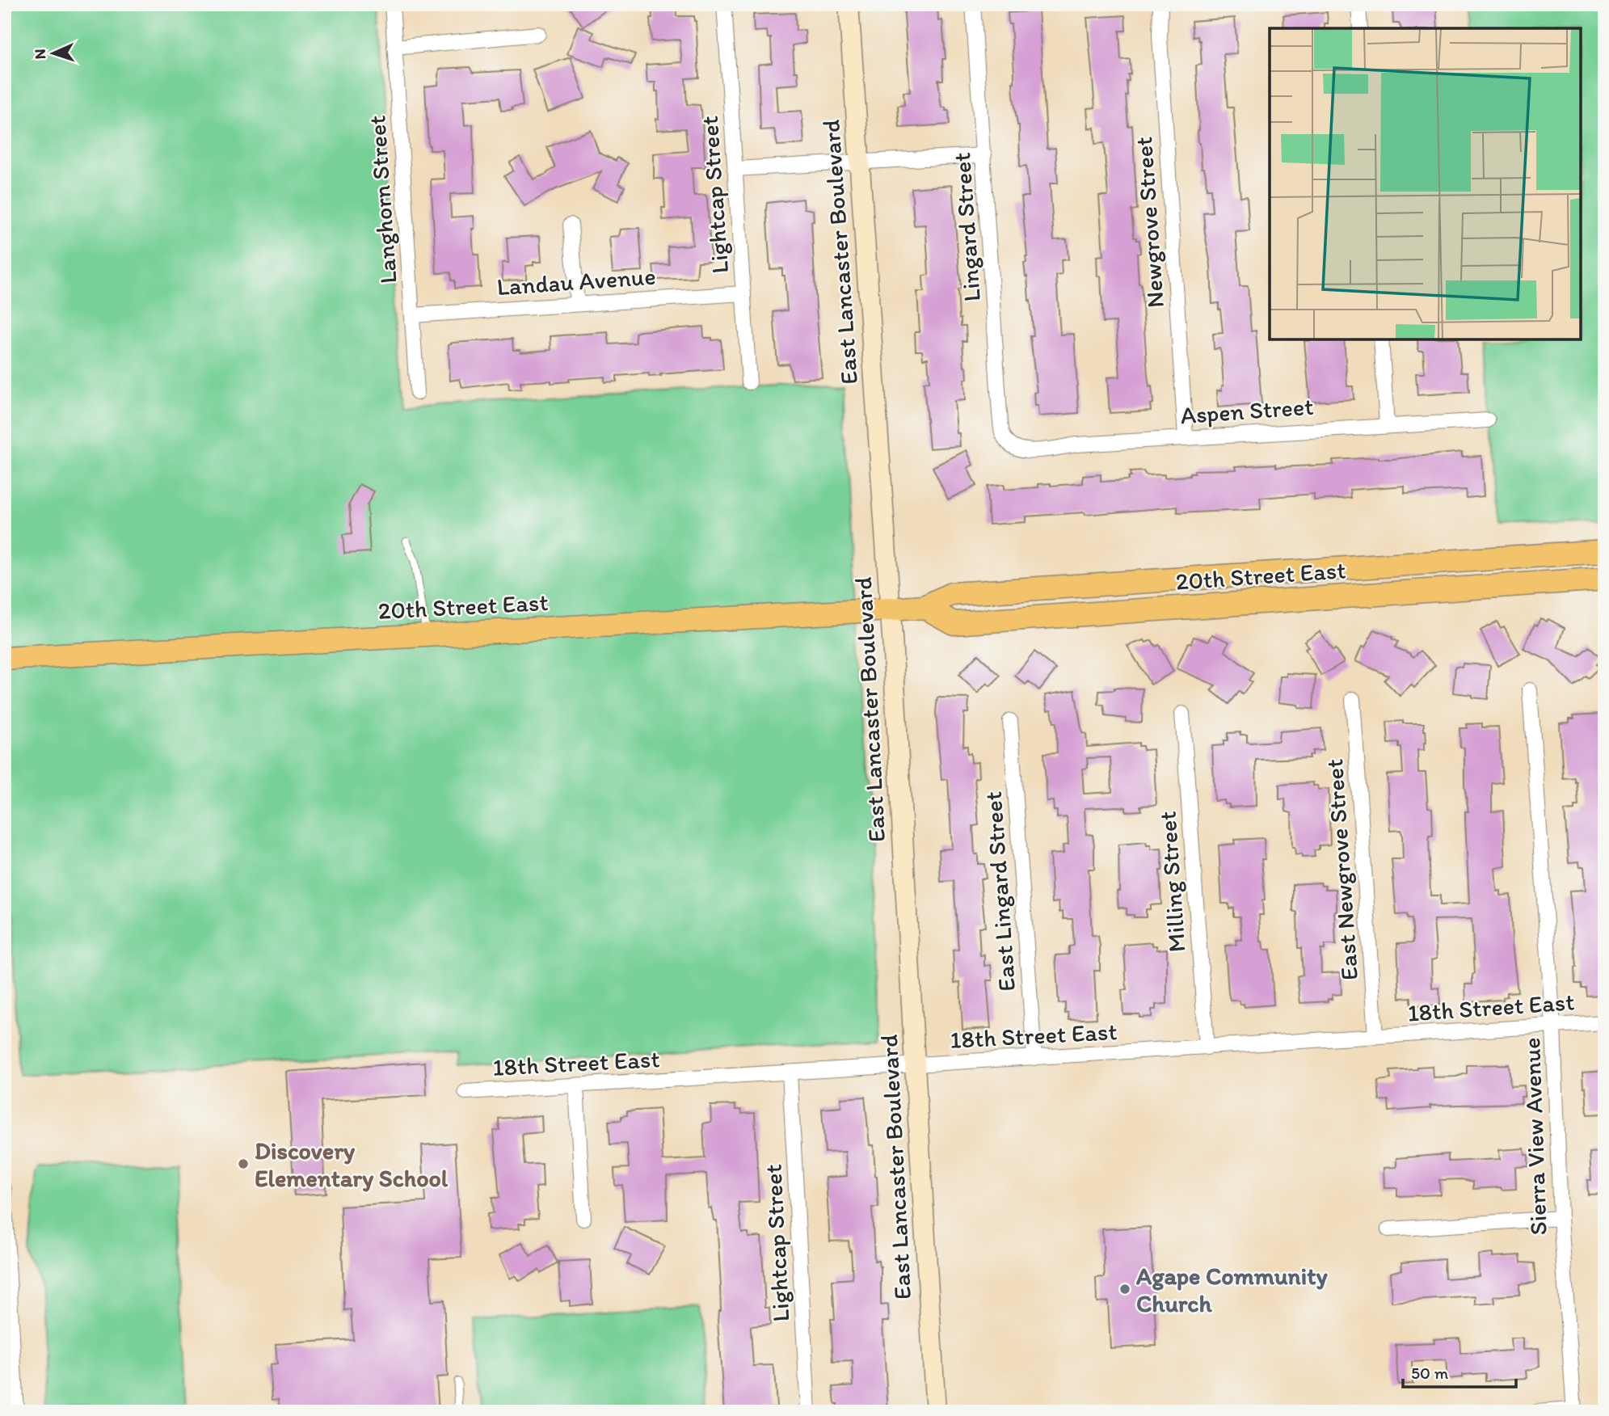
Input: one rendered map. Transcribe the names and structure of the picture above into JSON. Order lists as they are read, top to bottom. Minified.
{"streets":{"main road":["East Lancaster Boulevard","20th Street East"],"street":["Lightcap Street","Langhorn Street","Newgrove Street","Lingard Street","Landau Avenue","Aspen Street","East Newgrove Street","Milling Street","East Lingard Street","18th Street East","Sierra View Avenue"]},"crossings":[["Lightcap Street","Landau Avenue"],["Lightcap Street","18th Street East"],["Langhorn Street","Landau Avenue"],["Newgrove Street","Aspen Street"],["Lingard Street","Aspen Street"],["East Lancaster Boulevard","20th Street East"],["East Lancaster Boulevard","18th Street East"],["East Newgrove Street","18th Street East"],["Milling Street","18th Street East"],["East Lingard Street","18th Street East"],["18th Street East","Sierra View Avenue"]],"places":["Discovery Elementary School","Agape Community Church"],"scale_bar":"50 m","north":"left"}
